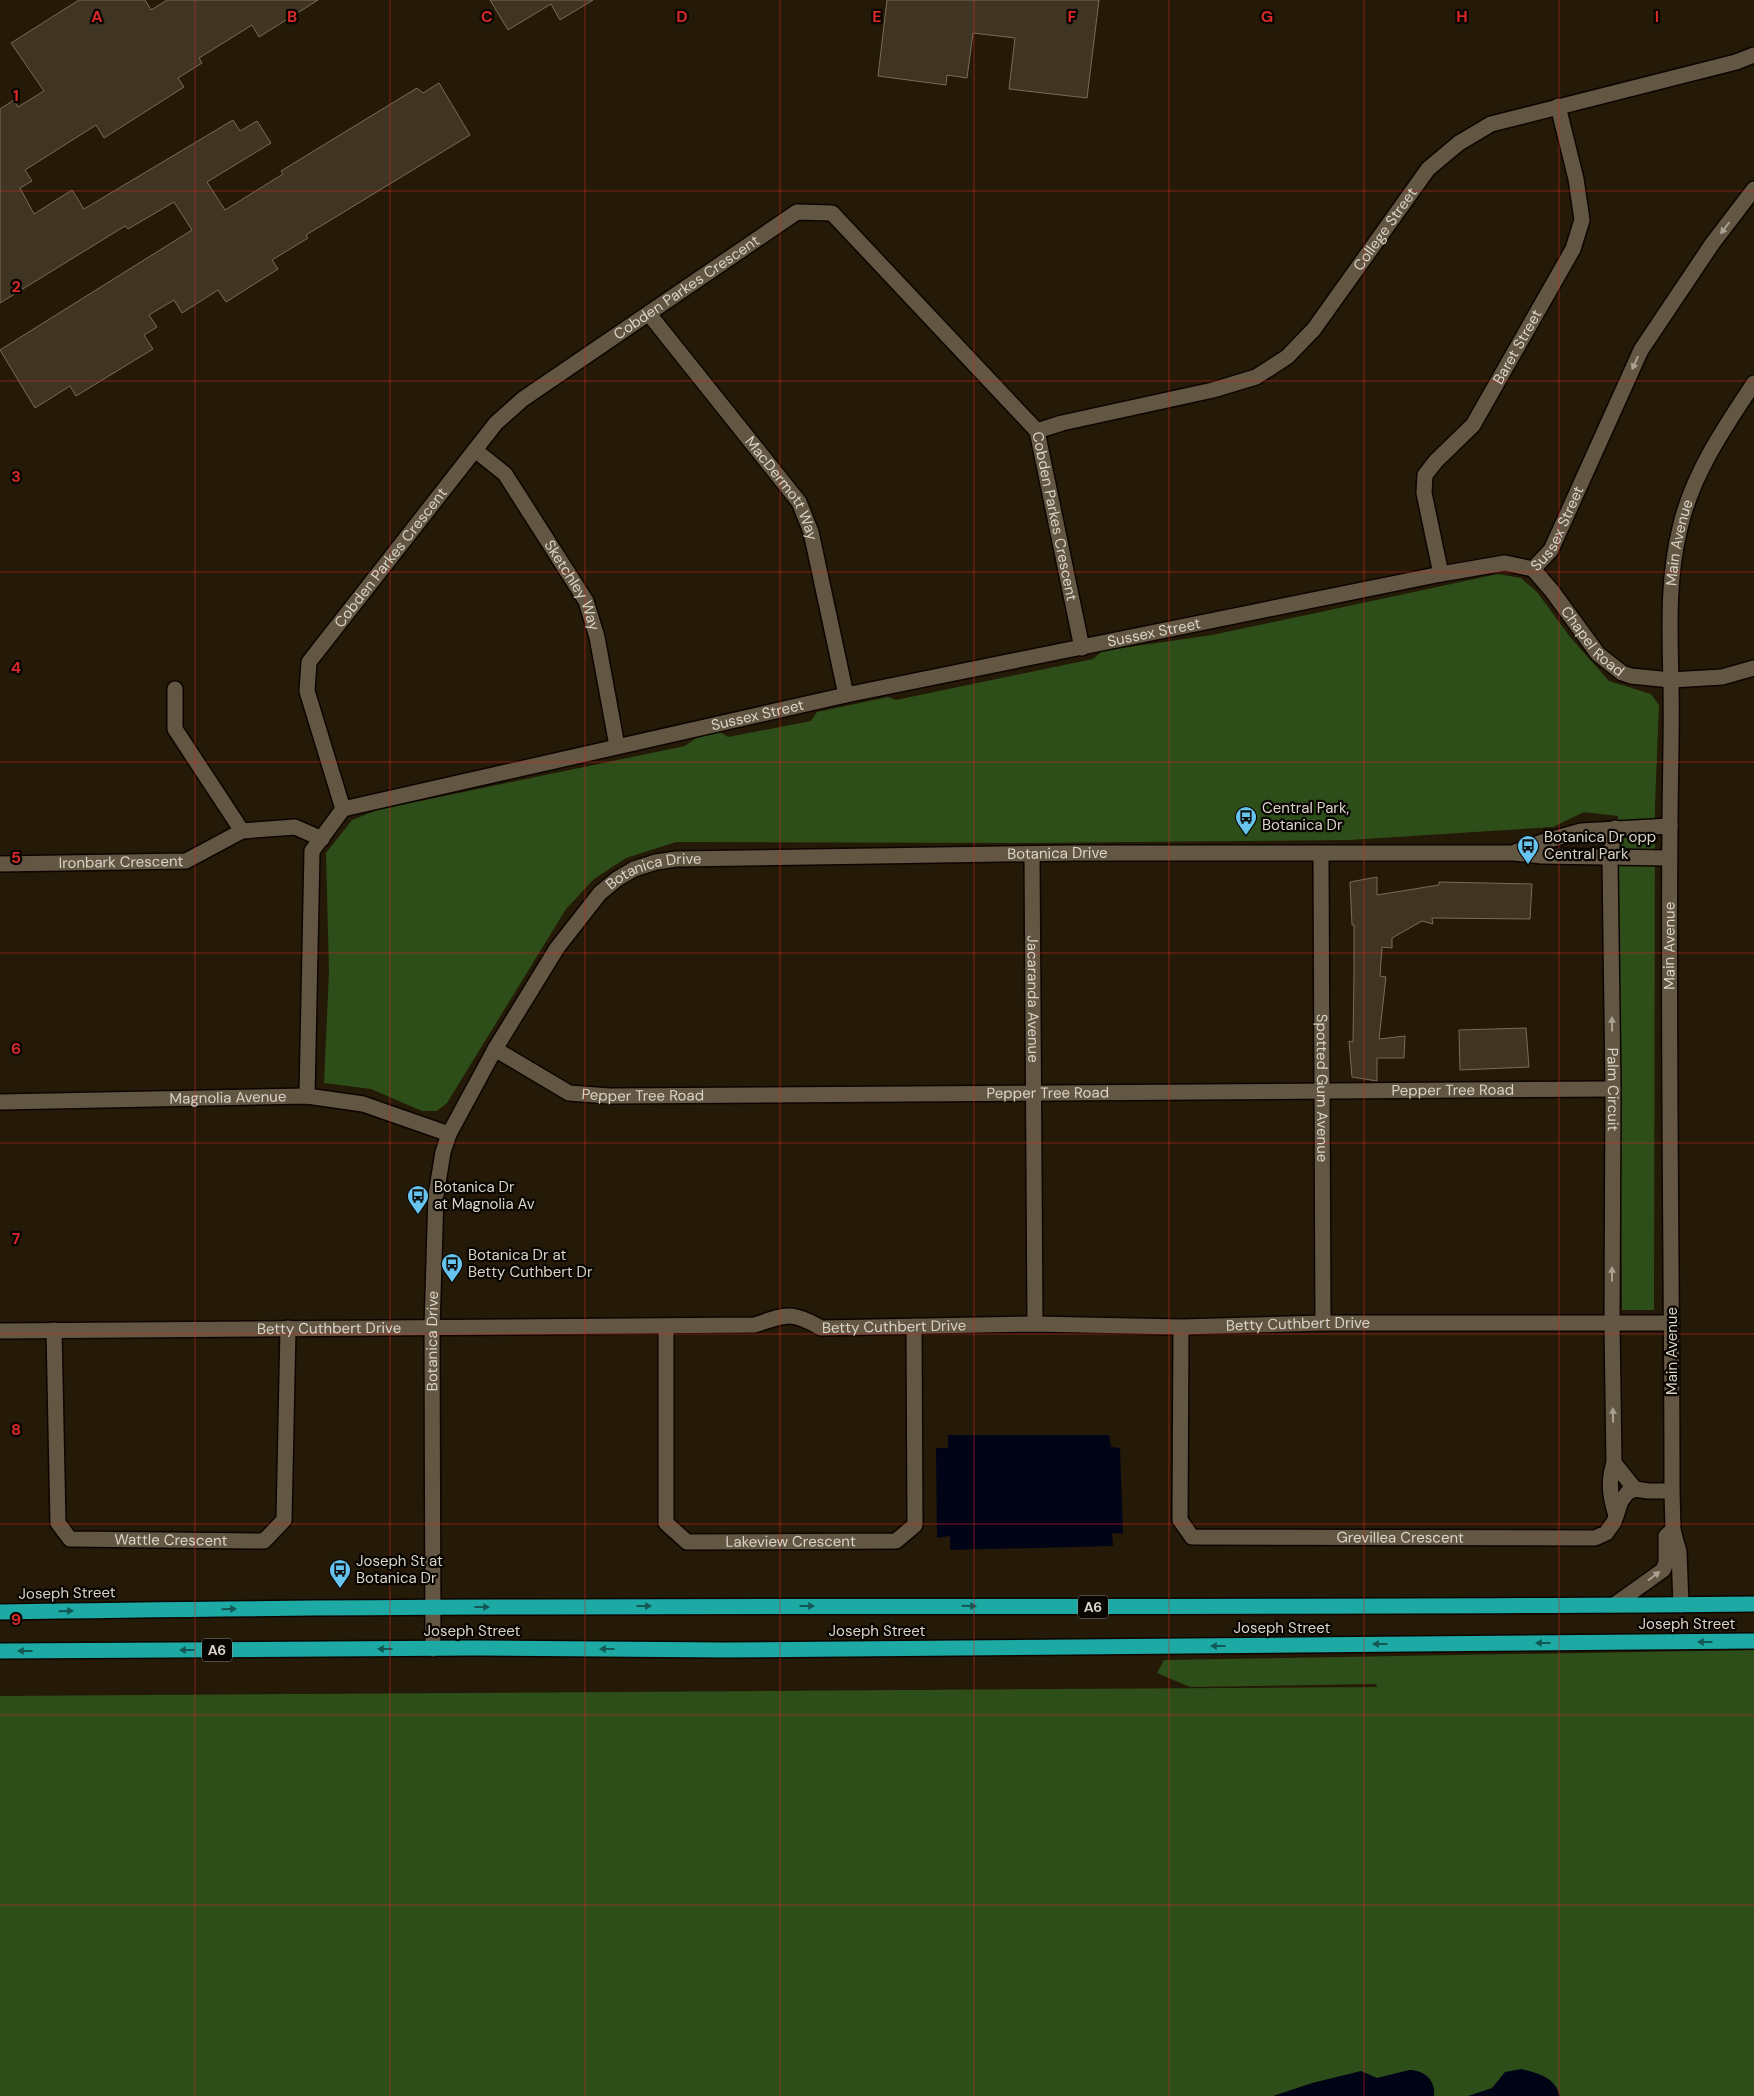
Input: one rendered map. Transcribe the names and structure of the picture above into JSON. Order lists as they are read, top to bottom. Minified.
{"streets":{"highway":["Joseph Street","A6"],"street":["College Street","Cobden Parkes Crescent","Baret Street","MacDermott Way","Sussex Street","Main Avenue","Sketchley Way","Chapel Road","Botanica Drive","Ironbark Crescent","Jacaranda Avenue","Spotted Gum Avenue","Pepper Tree Road","Palm Circuit","Magnolia Avenue","Betty Cuthbert Drive","Grevillea Crescent","Wattle Crescent","Lakeview Crescent"]},"crossings":[["College Street","Cobden Parkes Crescent"],["College Street","Baret Street"],["Cobden Parkes Crescent","MacDermott Way"],["Cobden Parkes Crescent","Sussex Street"],["Cobden Parkes Crescent","Sketchley Way"],["Baret Street","Sussex Street"],["MacDermott Way","Sussex Street"],["Sussex Street","Sketchley Way"],["Sussex Street","Chapel Road"],["Main Avenue","Chapel Road"],["Main Avenue","Botanica Drive"],["Main Avenue","Betty Cuthbert Drive"],["Main Avenue","Joseph Street"],["Botanica Drive","Jacaranda Avenue"],["Botanica Drive","Spotted Gum Avenue"],["Botanica Drive","Pepper Tree Road"],["Botanica Drive","Palm Circuit"],["Botanica Drive","Magnolia Avenue"],["Botanica Drive","Betty Cuthbert Drive"],["Botanica Drive","Joseph Street"],["Jacaranda Avenue","Pepper Tree Road"],["Jacaranda Avenue","Betty Cuthbert Drive"],["Spotted Gum Avenue","Pepper Tree Road"],["Spotted Gum Avenue","Betty Cuthbert Drive"],["Pepper Tree Road","Palm Circuit"],["Palm Circuit","Betty Cuthbert Drive"],["Betty Cuthbert Drive","Grevillea Crescent"],["Betty Cuthbert Drive","Wattle Crescent"],["Betty Cuthbert Drive","Lakeview Crescent"]],"one_way":["Palm Circuit"],"places":{"bus stop":["Central Park, Botanica Dr","Botanica Dr opp Central Park","Botanica Dr at Magnolia Av","Botanica Dr at Betty Cuthbert Dr","Joseph St at Botanica Dr"]},"grid":{"columns":["A","B","C","D","E","F","G","H","I"],"rows":["1","2","3","4","5","6","7","8","9"]}}
